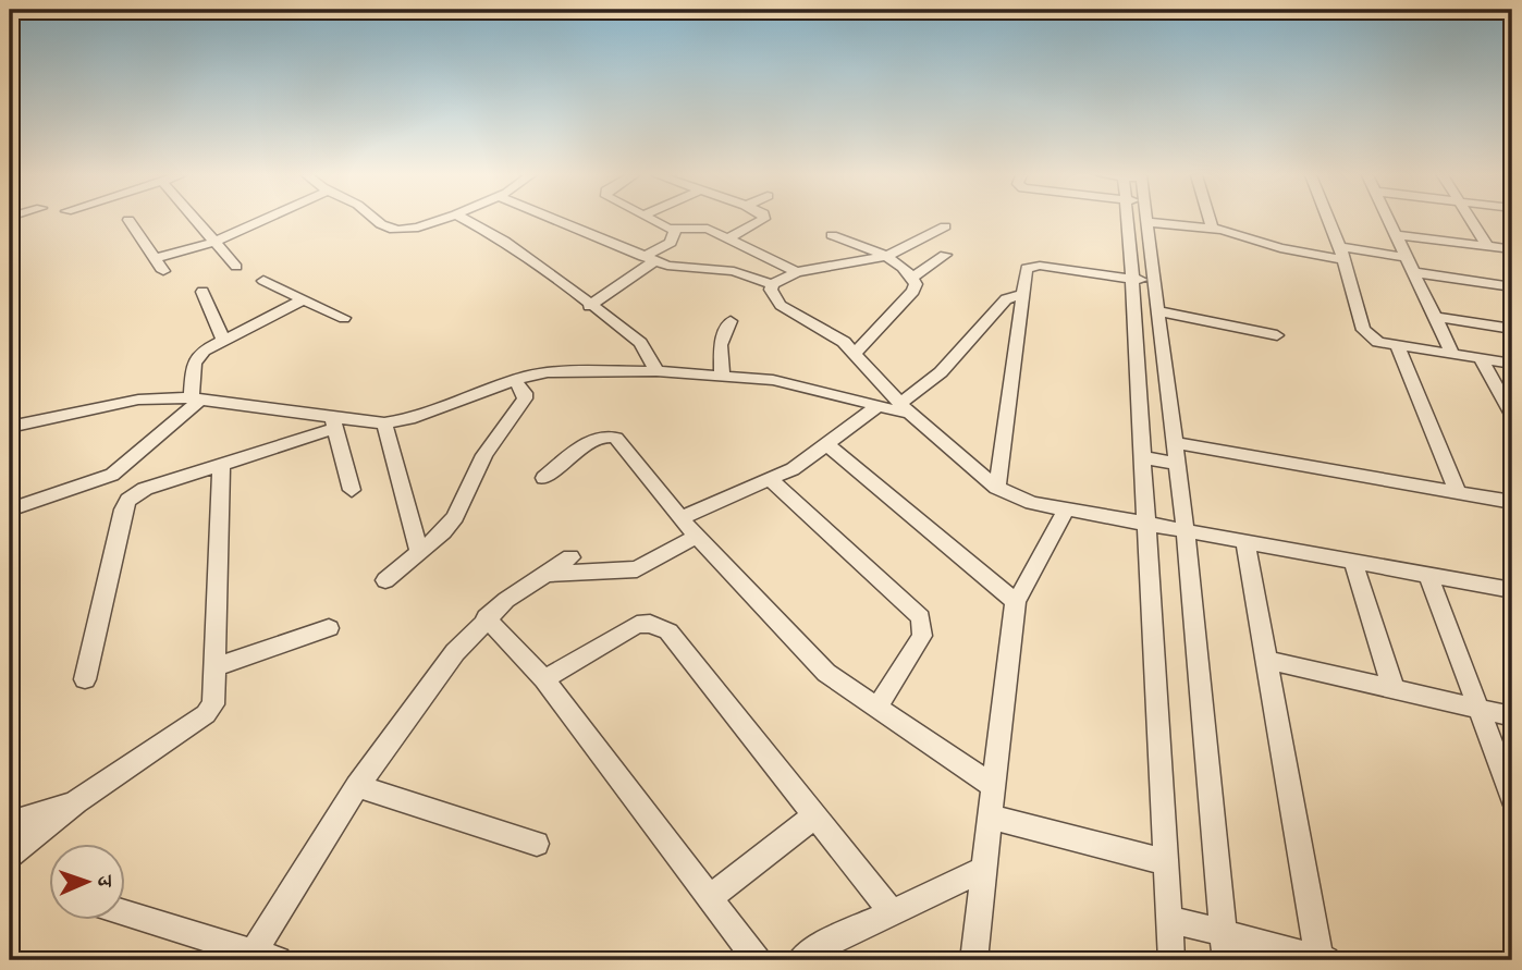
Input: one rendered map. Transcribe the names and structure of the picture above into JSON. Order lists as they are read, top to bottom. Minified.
{"north":"right"}
